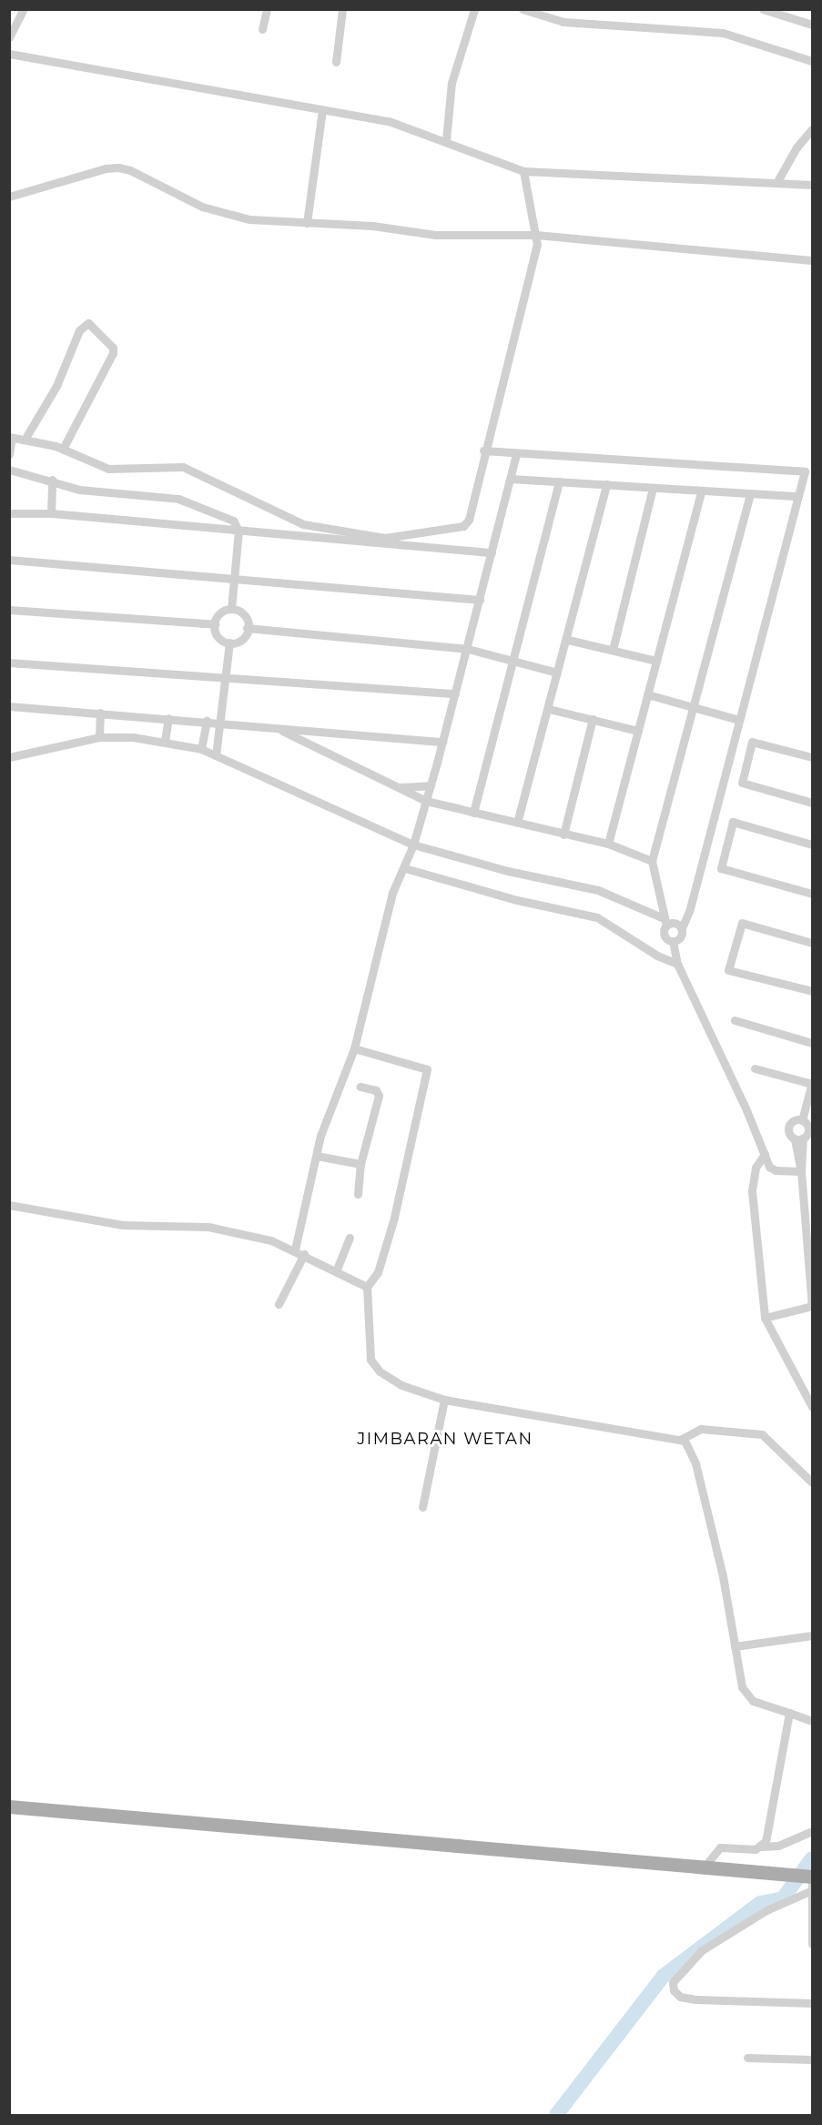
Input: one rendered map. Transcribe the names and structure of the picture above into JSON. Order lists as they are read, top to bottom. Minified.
{"districts":["JIMBARAN WETAN"]}
